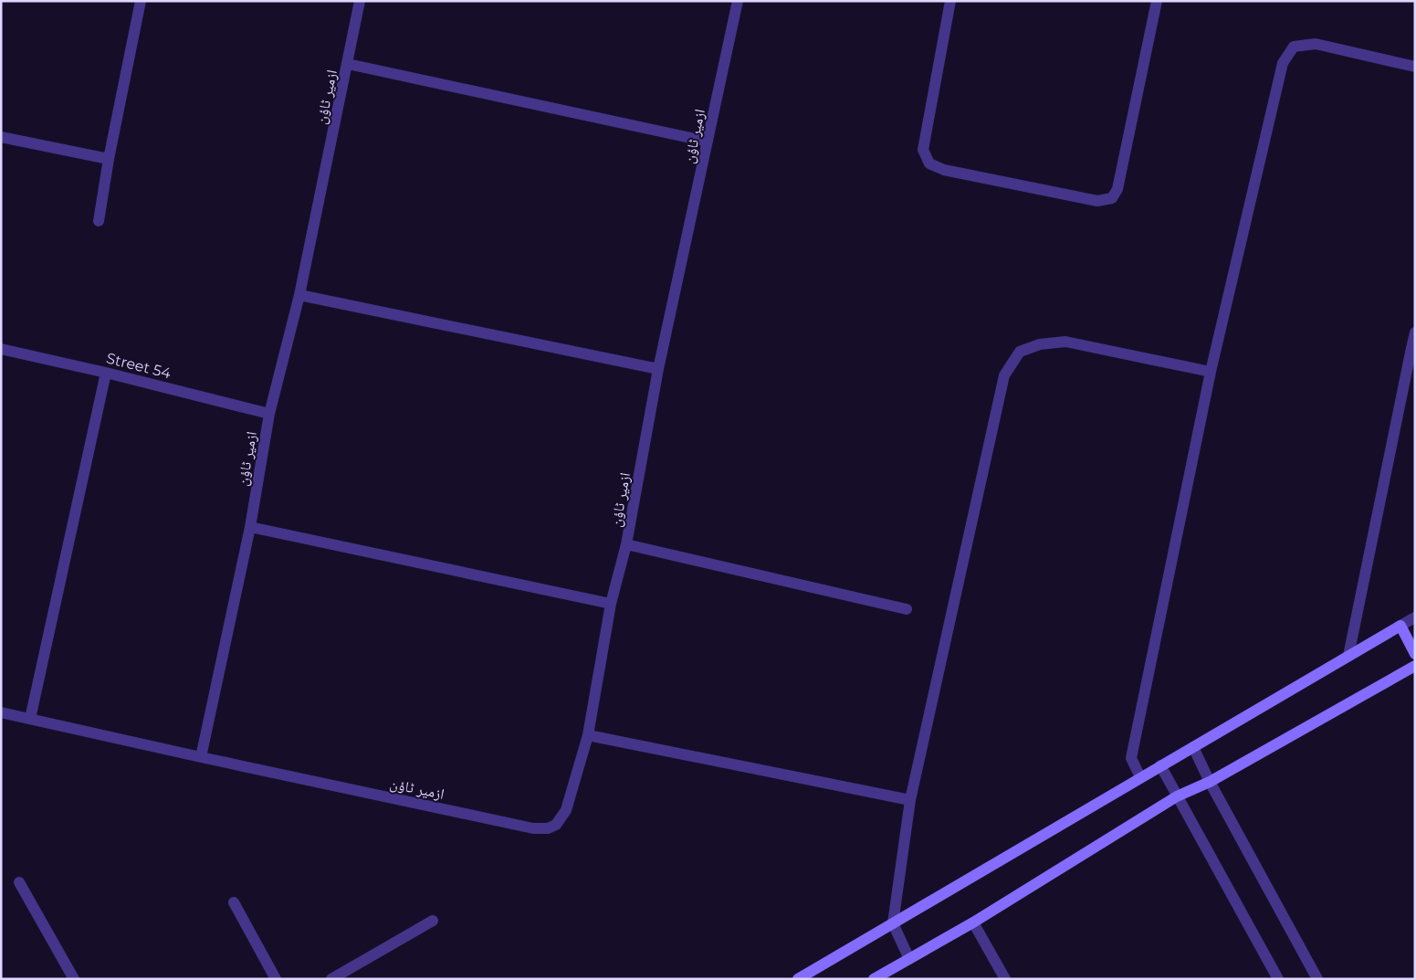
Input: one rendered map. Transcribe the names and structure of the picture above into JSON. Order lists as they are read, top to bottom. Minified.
{"streets":{"street":["ازمیر ٹاؤن","Street 54"]},"crossings":[["ازمیر ٹاؤن","Street 54"]]}
